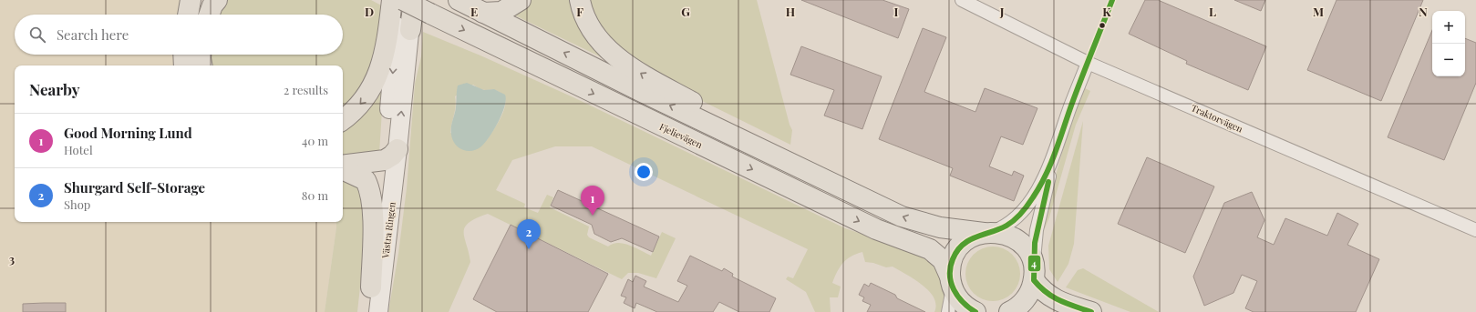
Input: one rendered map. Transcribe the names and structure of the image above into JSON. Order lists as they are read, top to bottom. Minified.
{"streets":{"main road":["Fjelievägen","Västra Ringen"],"street":["Traktorvägen"]},"lines":["transit line 4"],"page":{"map_buttons":["+","−"],"search":"Search here","heading":["Nearby","2 results"],"list":[{"mark":"1","name":"Good Morning Lund","note":"Hotel","value":"40 m"},{"mark":"2","name":"Shurgard Self-Storage","note":"Shop","value":"80 m"}],"pins":["1","2"]},"grid":{"columns":["D","E","F","G","H","I","J","K","L","M","N"],"rows":["3"]}}
